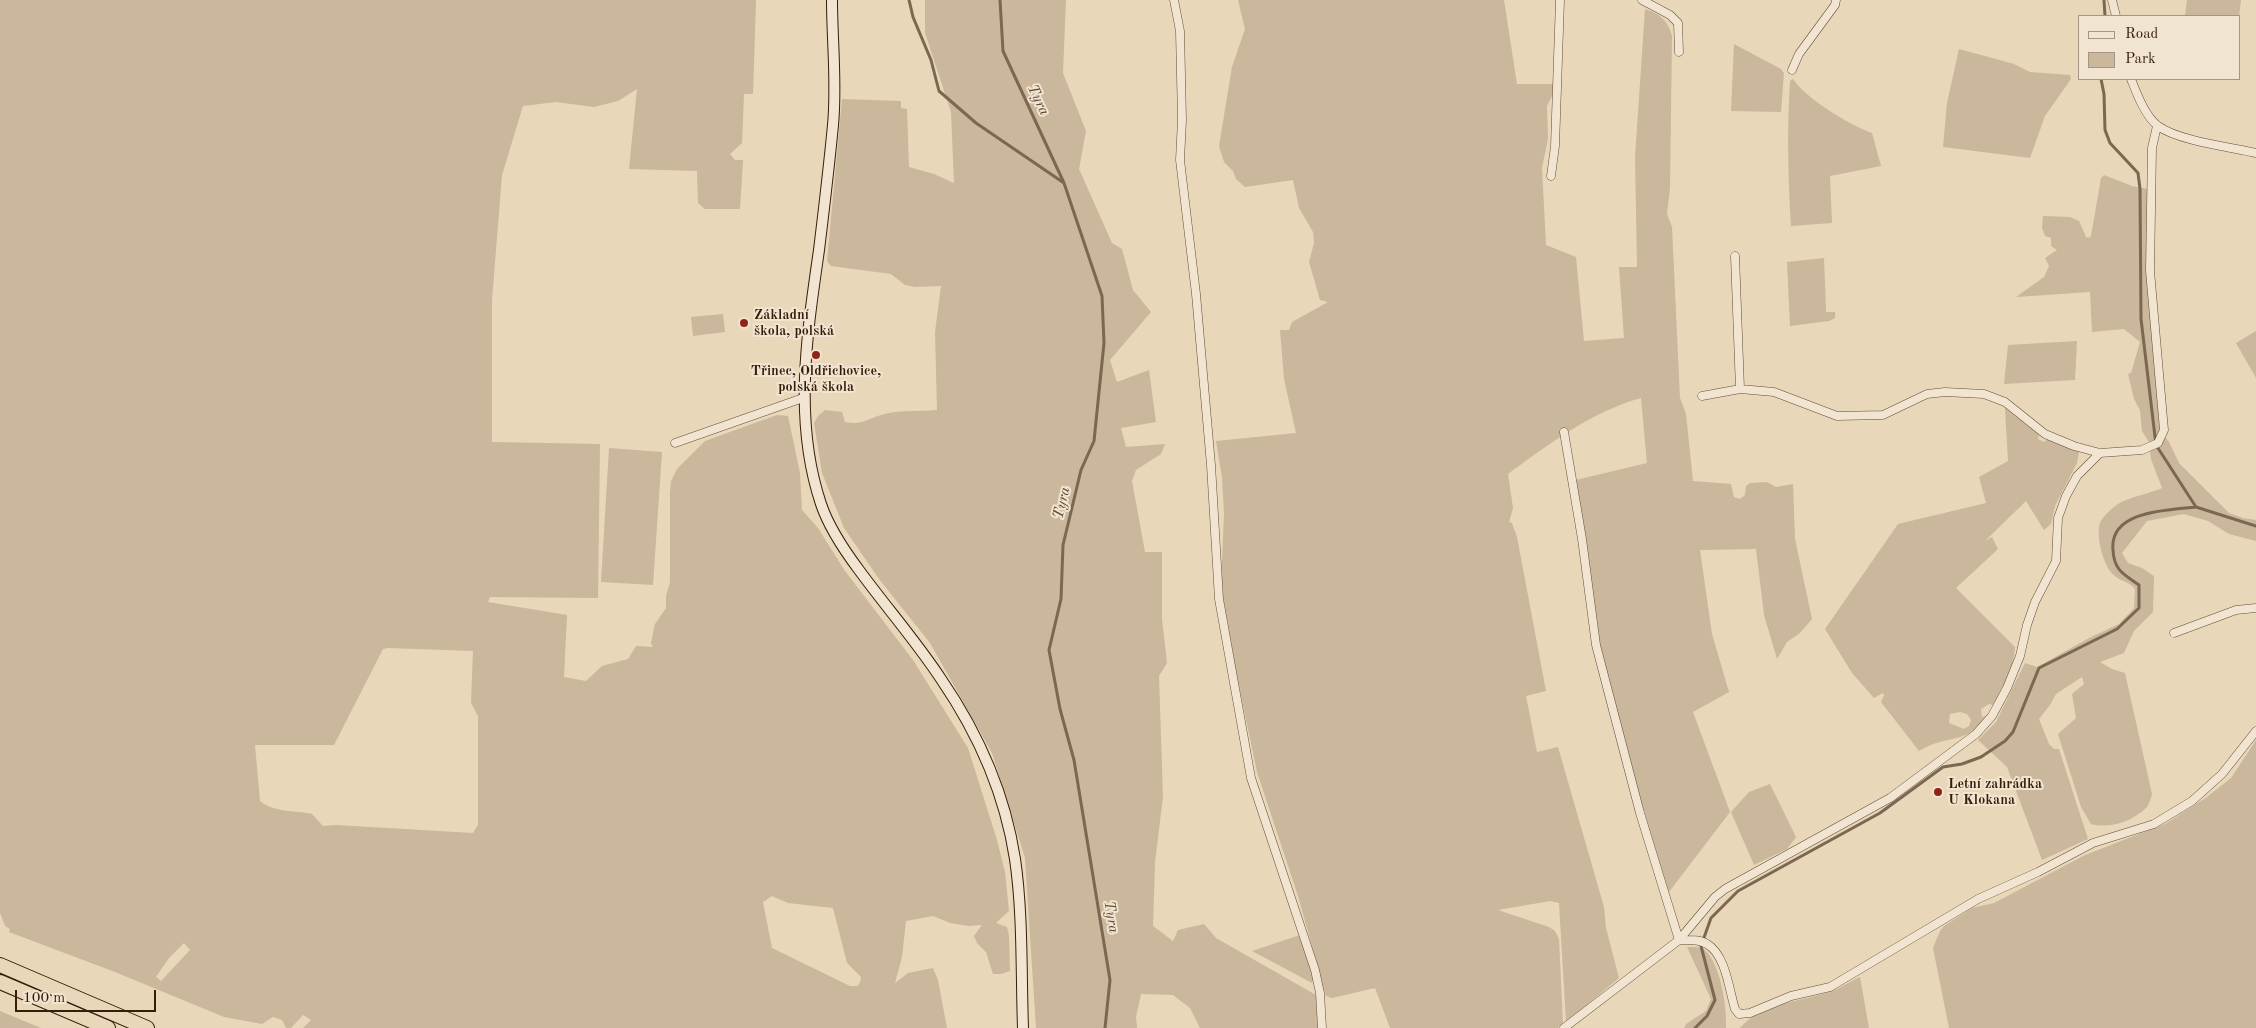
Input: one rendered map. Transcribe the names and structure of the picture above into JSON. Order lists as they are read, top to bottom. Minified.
{"water":["Tyra"],"places":["Základní škola, polská","Třinec, Oldřichovice, polská škola","Letní zahrádka U Klokana"],"legend":["Road","Park"],"scale_bar":"100 m"}
